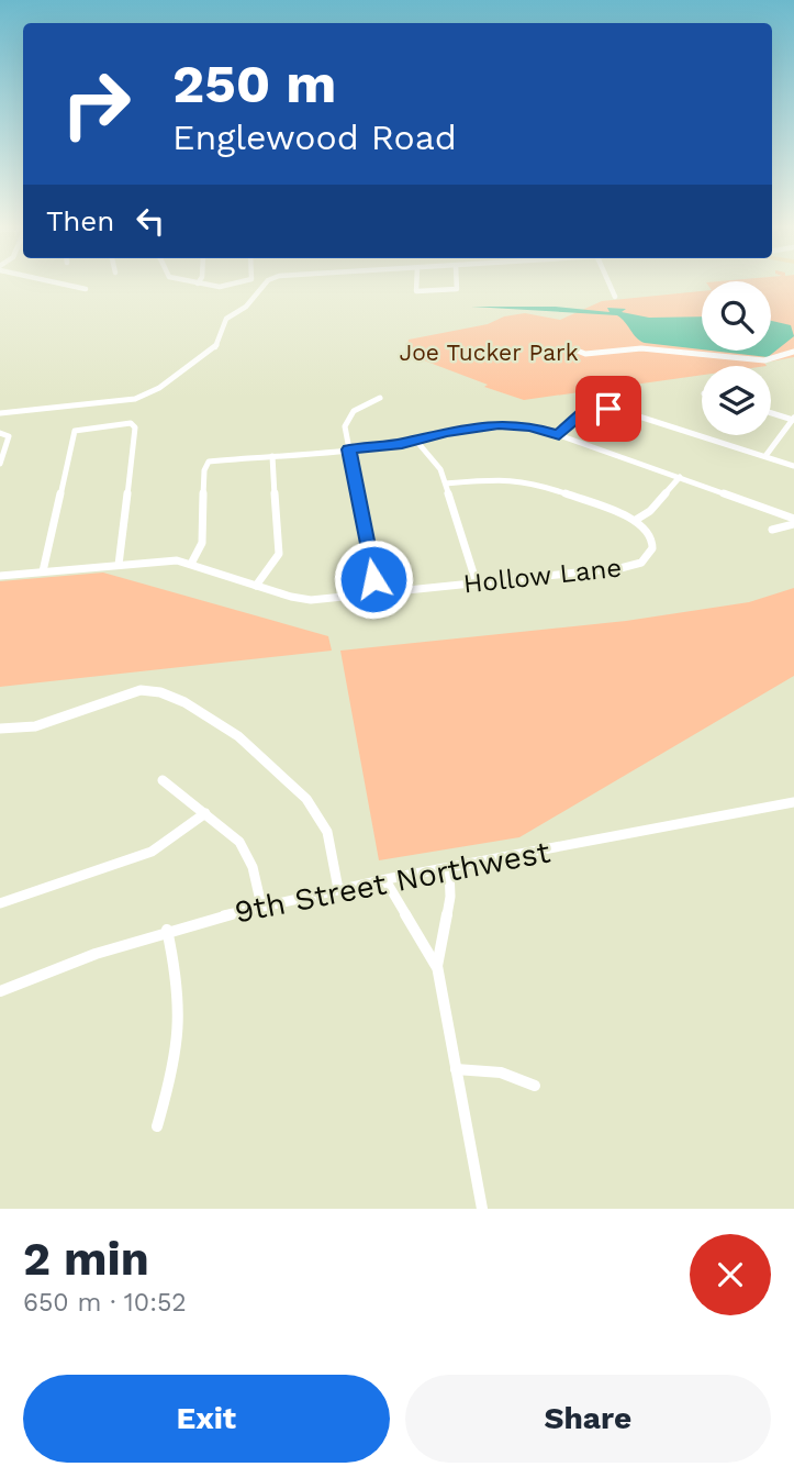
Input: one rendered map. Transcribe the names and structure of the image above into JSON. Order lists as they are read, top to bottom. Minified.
{"streets":{"street":["Hollow Lane","9th Street Northwest"]},"parks":["Joe Tucker Park"],"page":{"turn":["250 m","Englewood Road"],"then":"Then","heading":["2 min","650 m · 10:52"],"buttons":["Exit","Share"]}}
